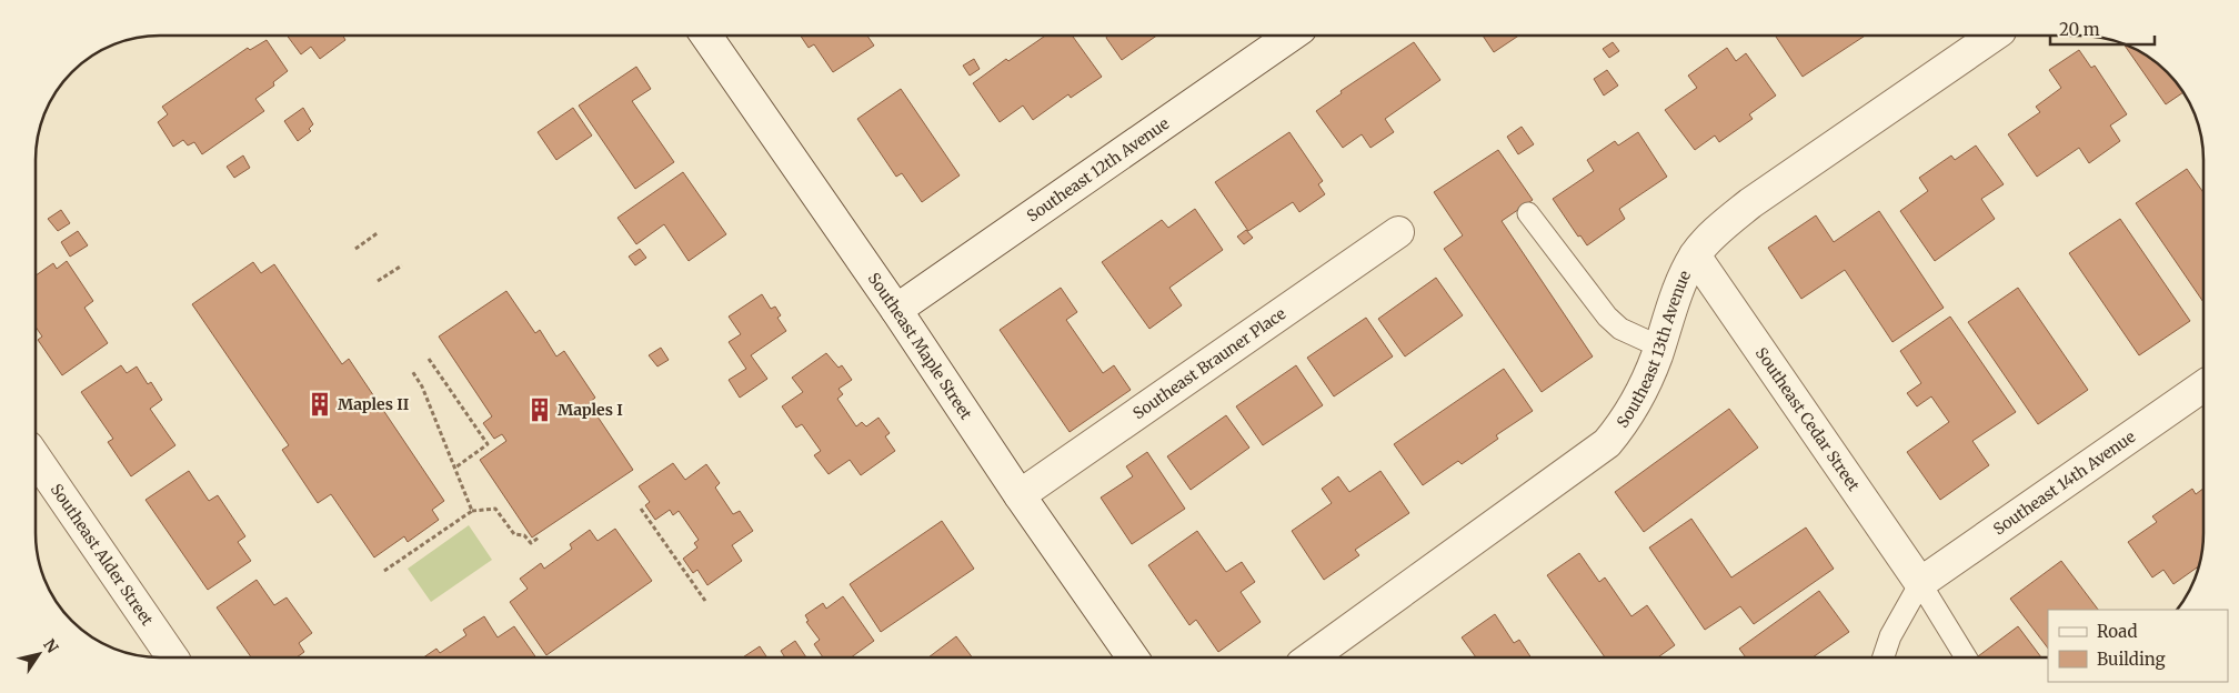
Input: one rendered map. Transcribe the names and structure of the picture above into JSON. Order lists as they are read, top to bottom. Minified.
{"streets":{"street":["Southeast 12th Avenue","Southeast Maple Street","Southeast 13th Avenue","Southeast Brauner Place","Southeast Cedar Street","Southeast 14th Avenue","Southeast Alder Street"]},"crossings":[["Southeast 12th Avenue","Southeast Maple Street"],["Southeast Maple Street","Southeast Brauner Place"],["Southeast 13th Avenue","Southeast Cedar Street"],["Southeast Cedar Street","Southeast 14th Avenue"]],"places":{"building":["Maples II","Maples I"]},"legend":["Road","Building"],"scale_bar":"20 m","north":"top right"}
